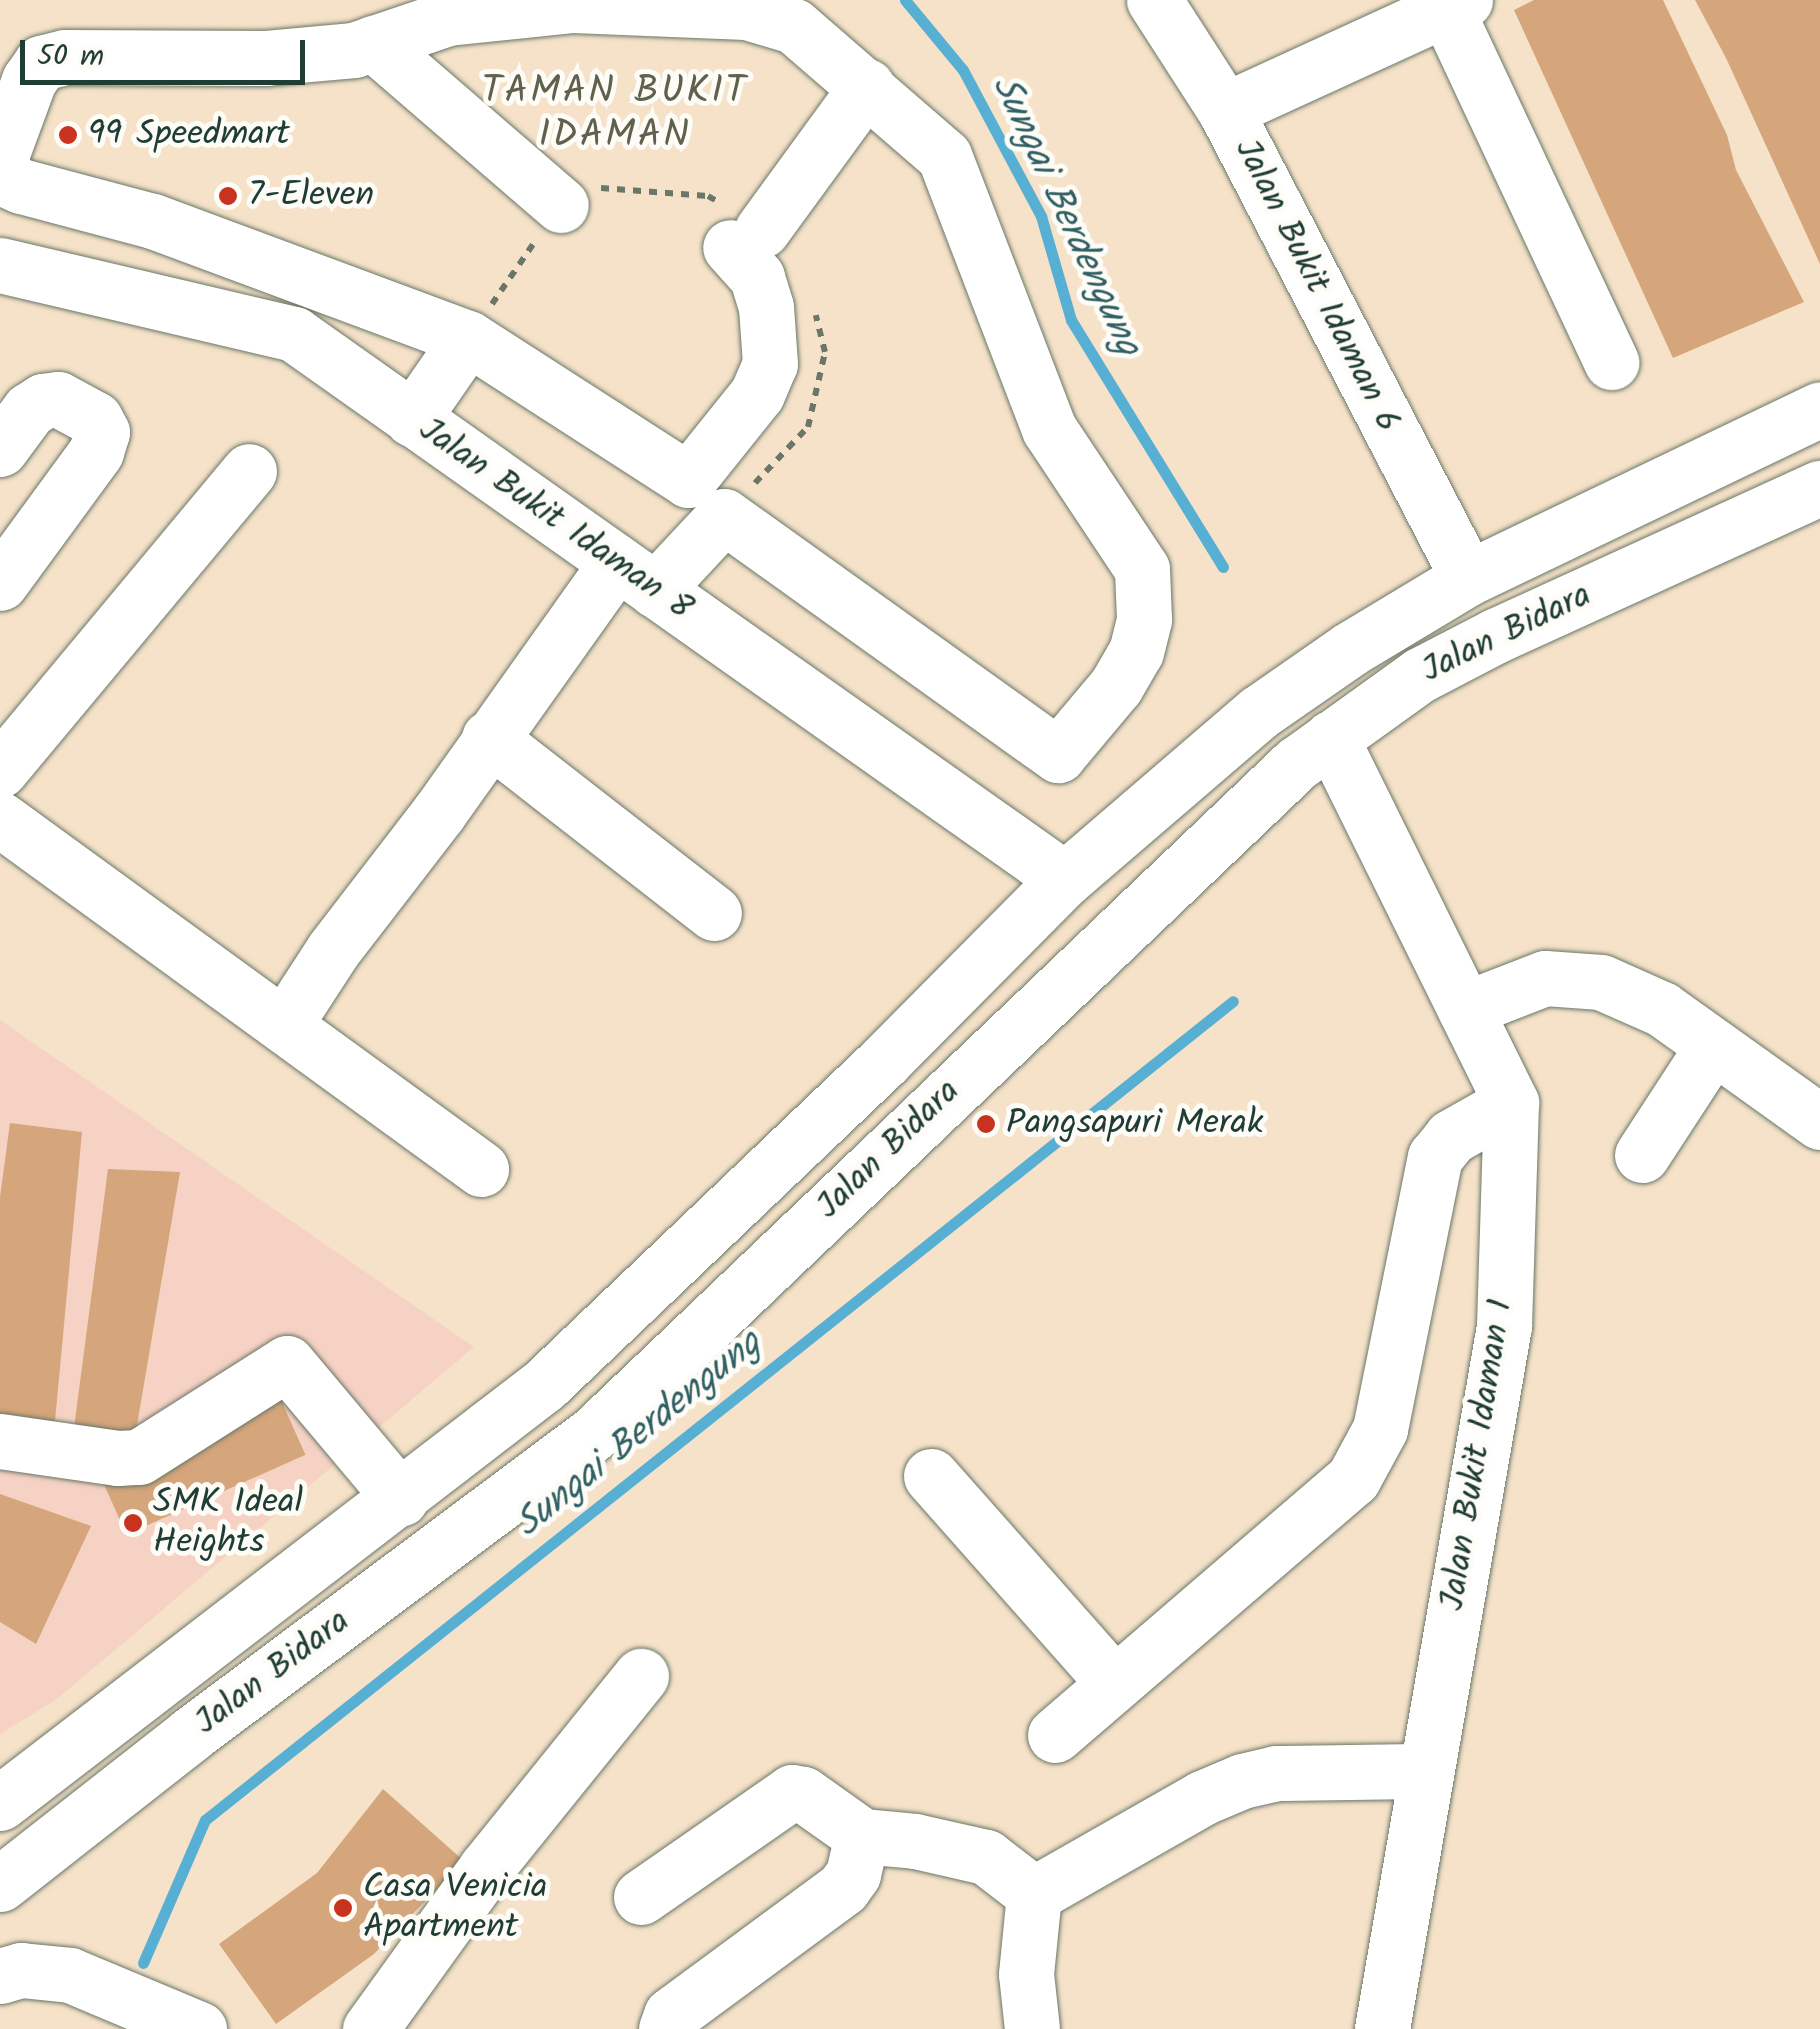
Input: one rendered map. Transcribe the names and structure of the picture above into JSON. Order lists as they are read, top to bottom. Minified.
{"streets":{"street":["Jalan Bukit Idaman 6","Jalan Bukit Idaman 8","Jalan Bidara","Jalan Bukit Idaman 1"]},"crossings":[["Jalan Bukit Idaman 6","Jalan Bidara"],["Jalan Bukit Idaman 8","Jalan Bidara"],["Jalan Bidara","Jalan Bukit Idaman 1"]],"districts":["TAMAN BUKIT IDAMAN"],"water":["Sungai Berdengung"],"places":["99 Speedmart","7-Eleven","Pangsapuri Merak","SMK Ideal Heights","Casa Venicia Apartment"],"scale_bar":"50 m"}
